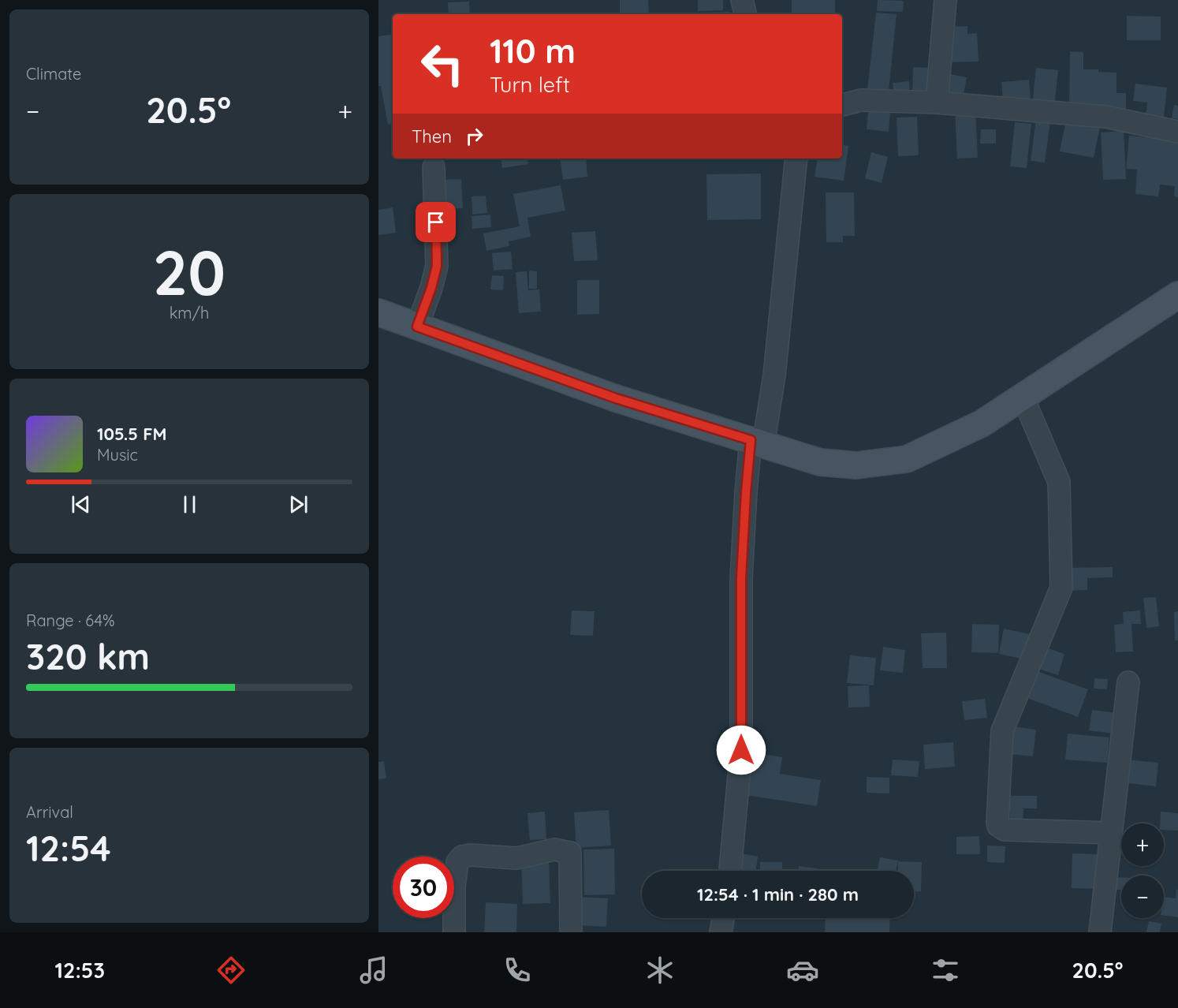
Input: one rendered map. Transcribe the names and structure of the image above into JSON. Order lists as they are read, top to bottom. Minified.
{"page":{"tile":["Climate",["20","km/h"],["Range · 64%","320 km"],["Arrival","12:54"]],"turn":["110 m","Turn left"],"heat":["−","20.5°","+"],"then":"Then","song":["105.5 FM","Music"],"map_buttons":["+","−"],"limit":"30","trip":"12:54 · 1 min · 280 m","tabs":["12:53","20.5°"]}}
